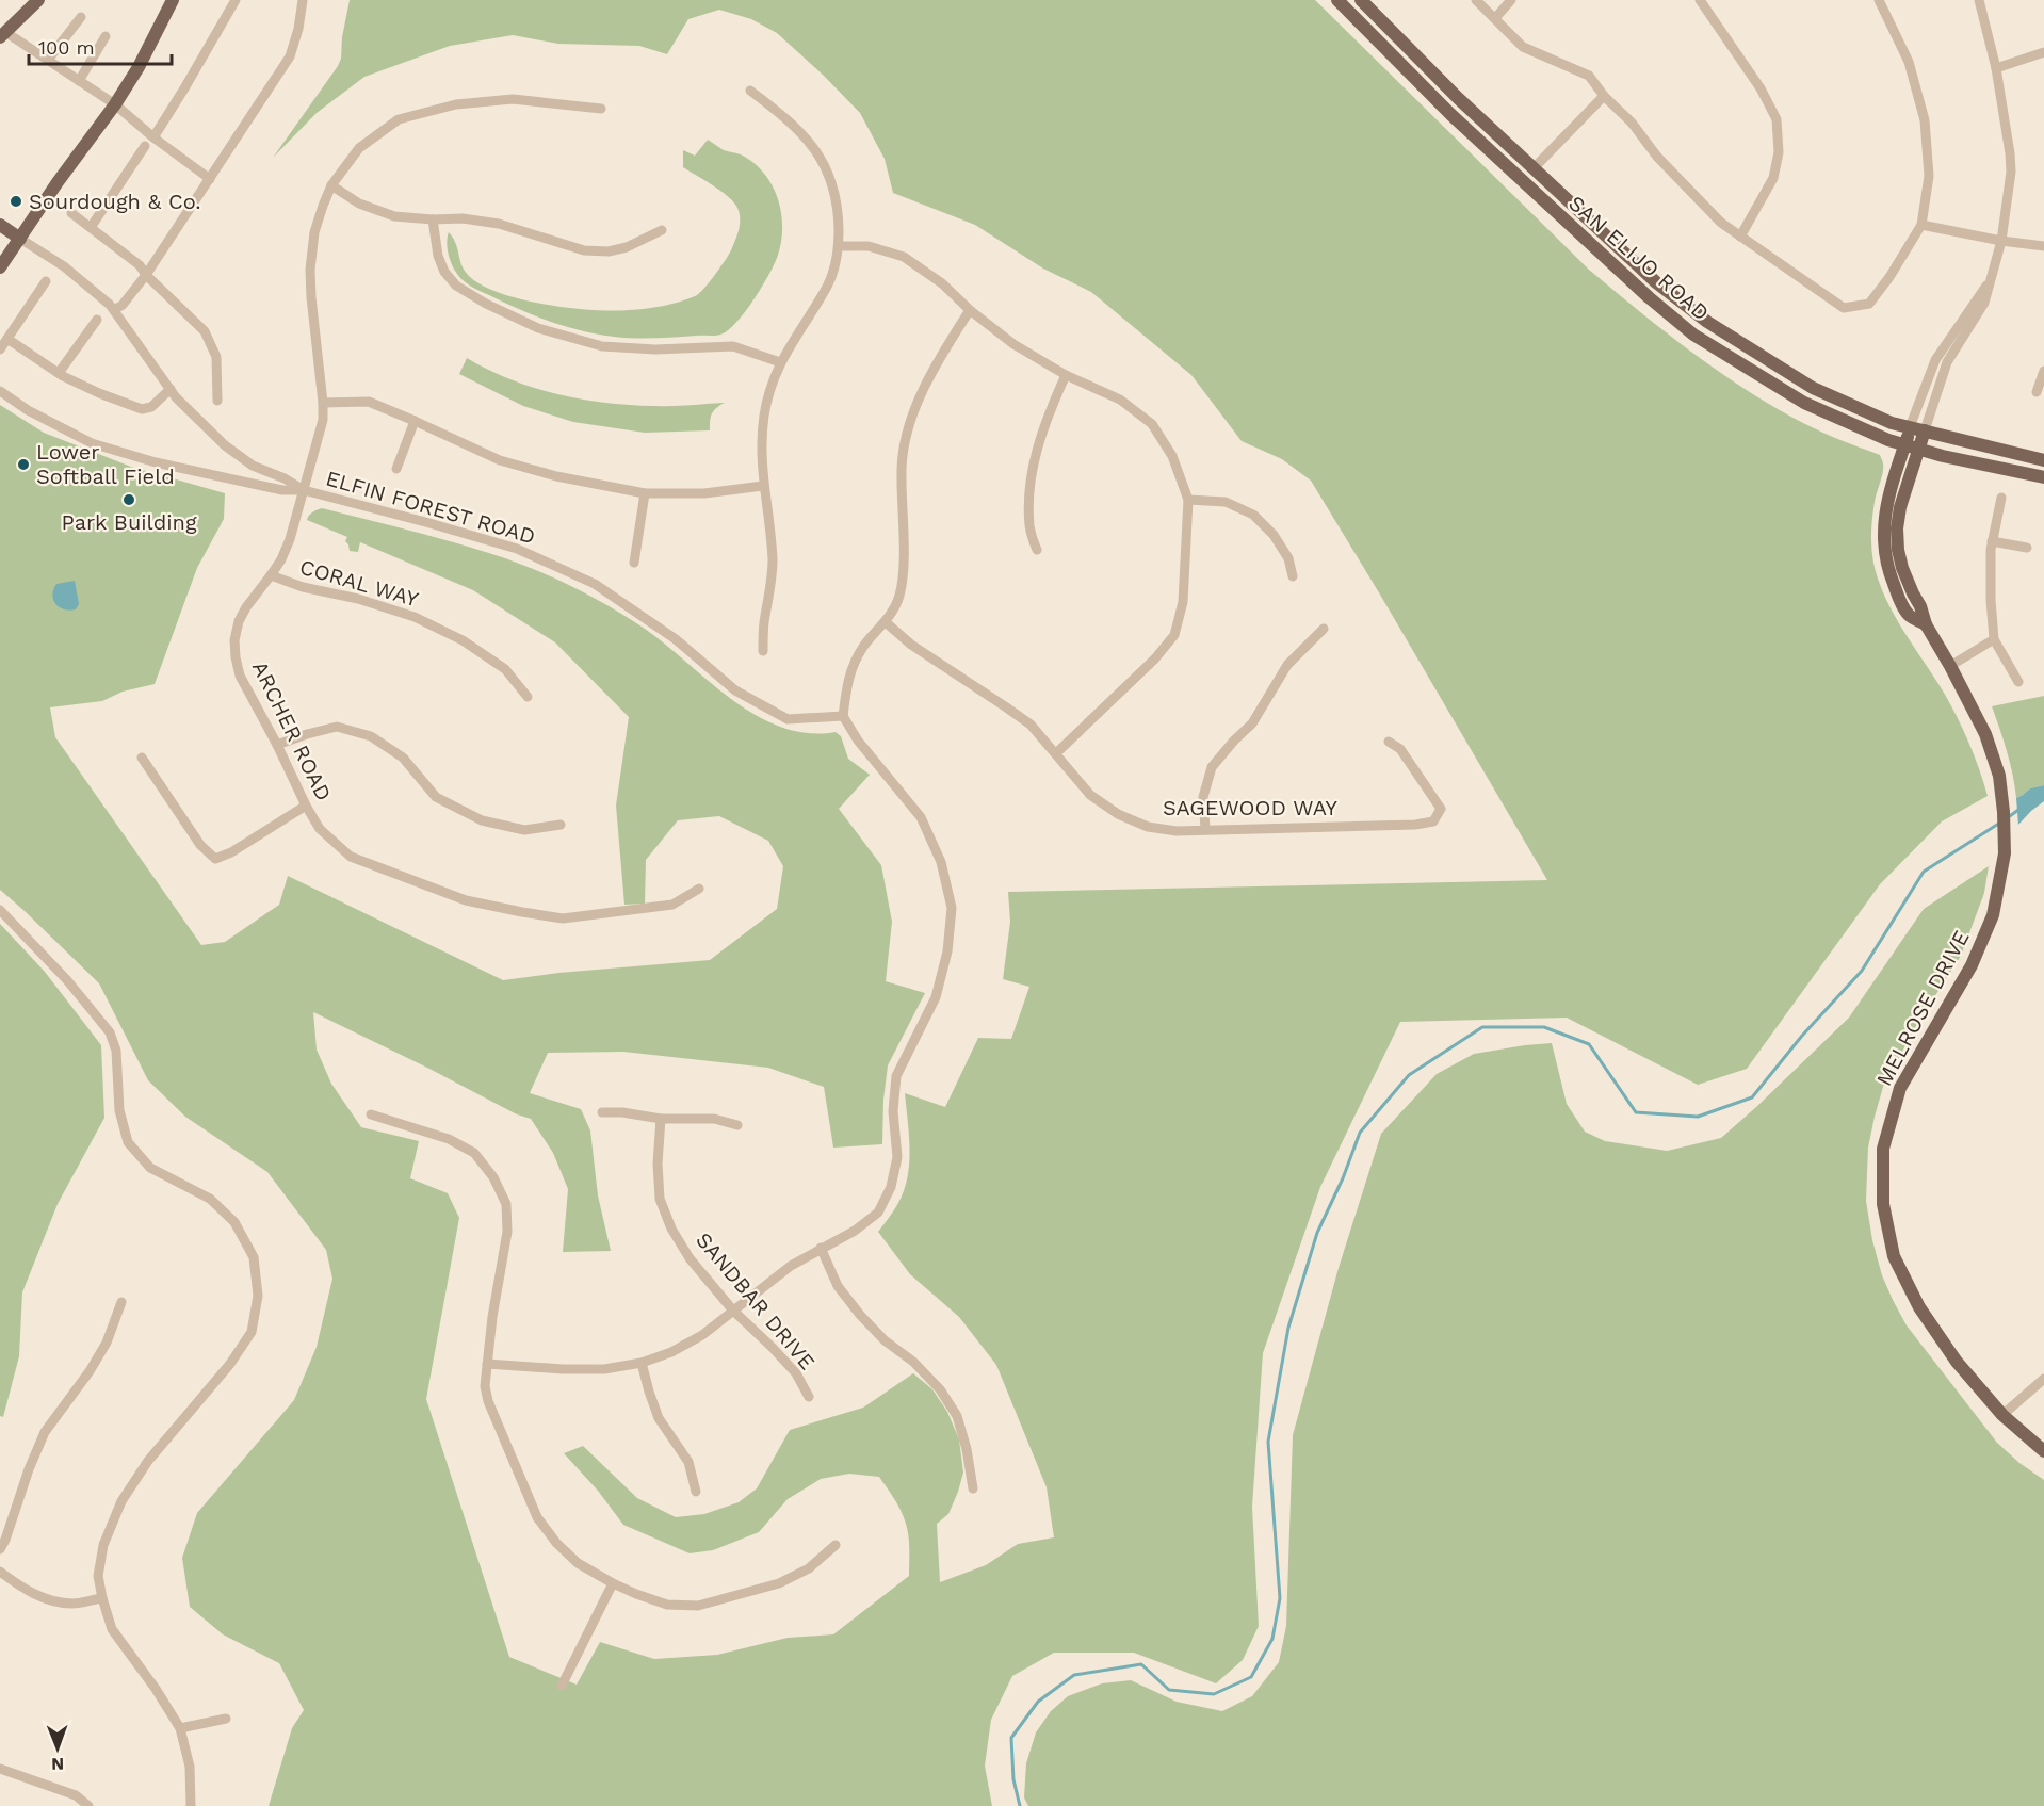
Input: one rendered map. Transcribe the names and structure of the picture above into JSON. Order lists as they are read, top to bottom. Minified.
{"streets":{"main road":["SAN ELIJO ROAD","MELROSE DRIVE"],"street":["ELFIN FOREST ROAD","CORAL WAY","ARCHER ROAD","SAGEWOOD WAY","SANDBAR DRIVE"]},"crossings":[["SAN ELIJO ROAD","MELROSE DRIVE"],["ELFIN FOREST ROAD","ARCHER ROAD"],["CORAL WAY","ARCHER ROAD"]],"places":["Sourdough & Co.","Lower Softball Field","Park Building"],"scale_bar":"100 m","north":"bottom"}
